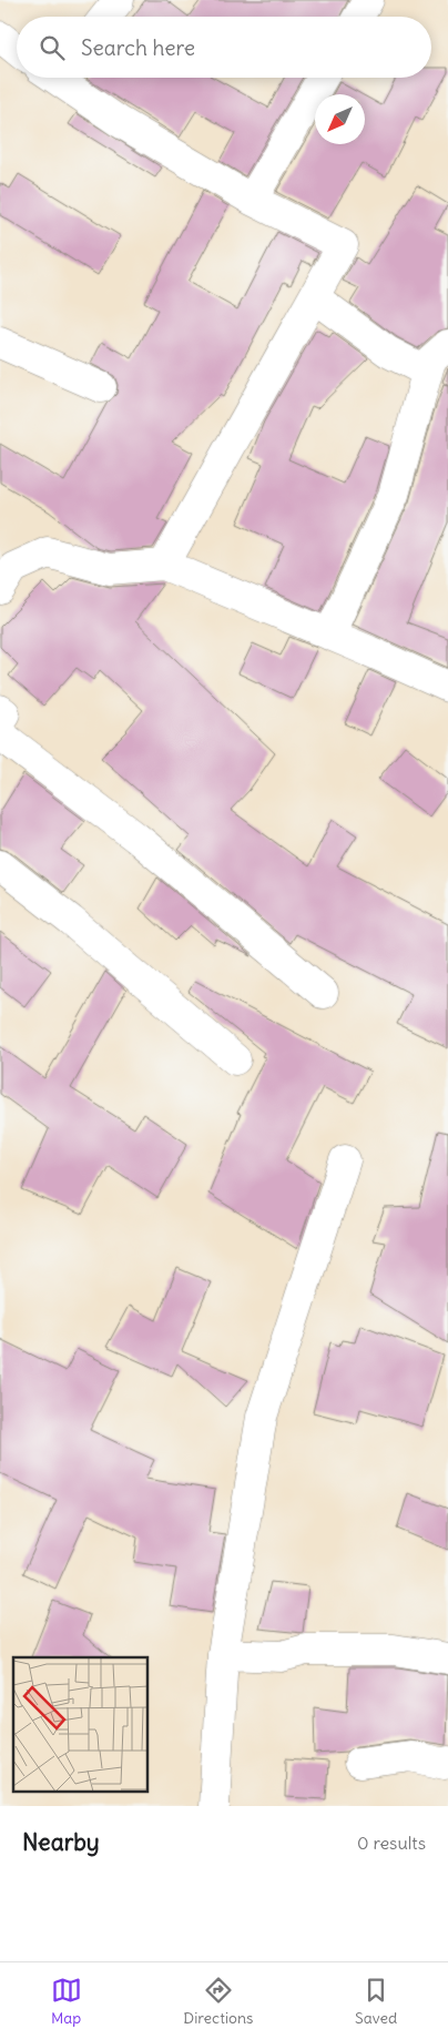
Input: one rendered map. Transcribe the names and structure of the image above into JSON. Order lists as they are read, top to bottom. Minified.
{"north":"bottom left","page":{"search":"Search here","heading":["Nearby","0 results"],"nav":["Map","Directions","Saved"]}}
